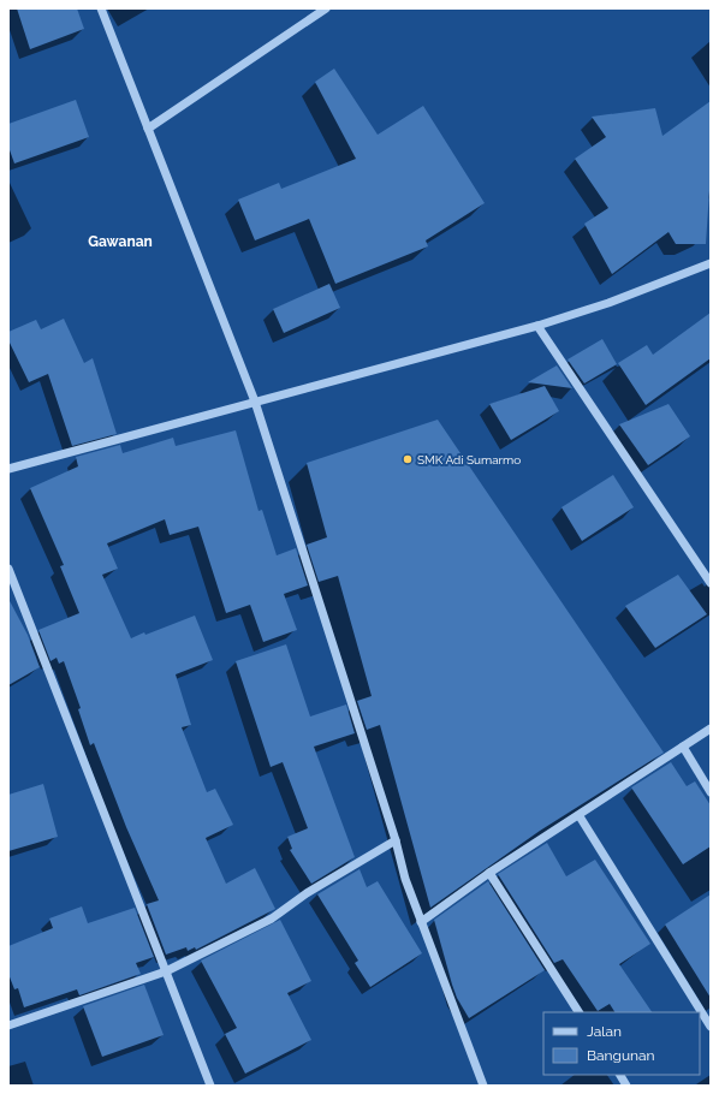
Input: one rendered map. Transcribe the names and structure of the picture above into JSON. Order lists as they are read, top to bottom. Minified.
{"districts":["Gawanan"],"places":["SMK Adi Sumarmo"],"legend":["Jalan","Bangunan"]}
